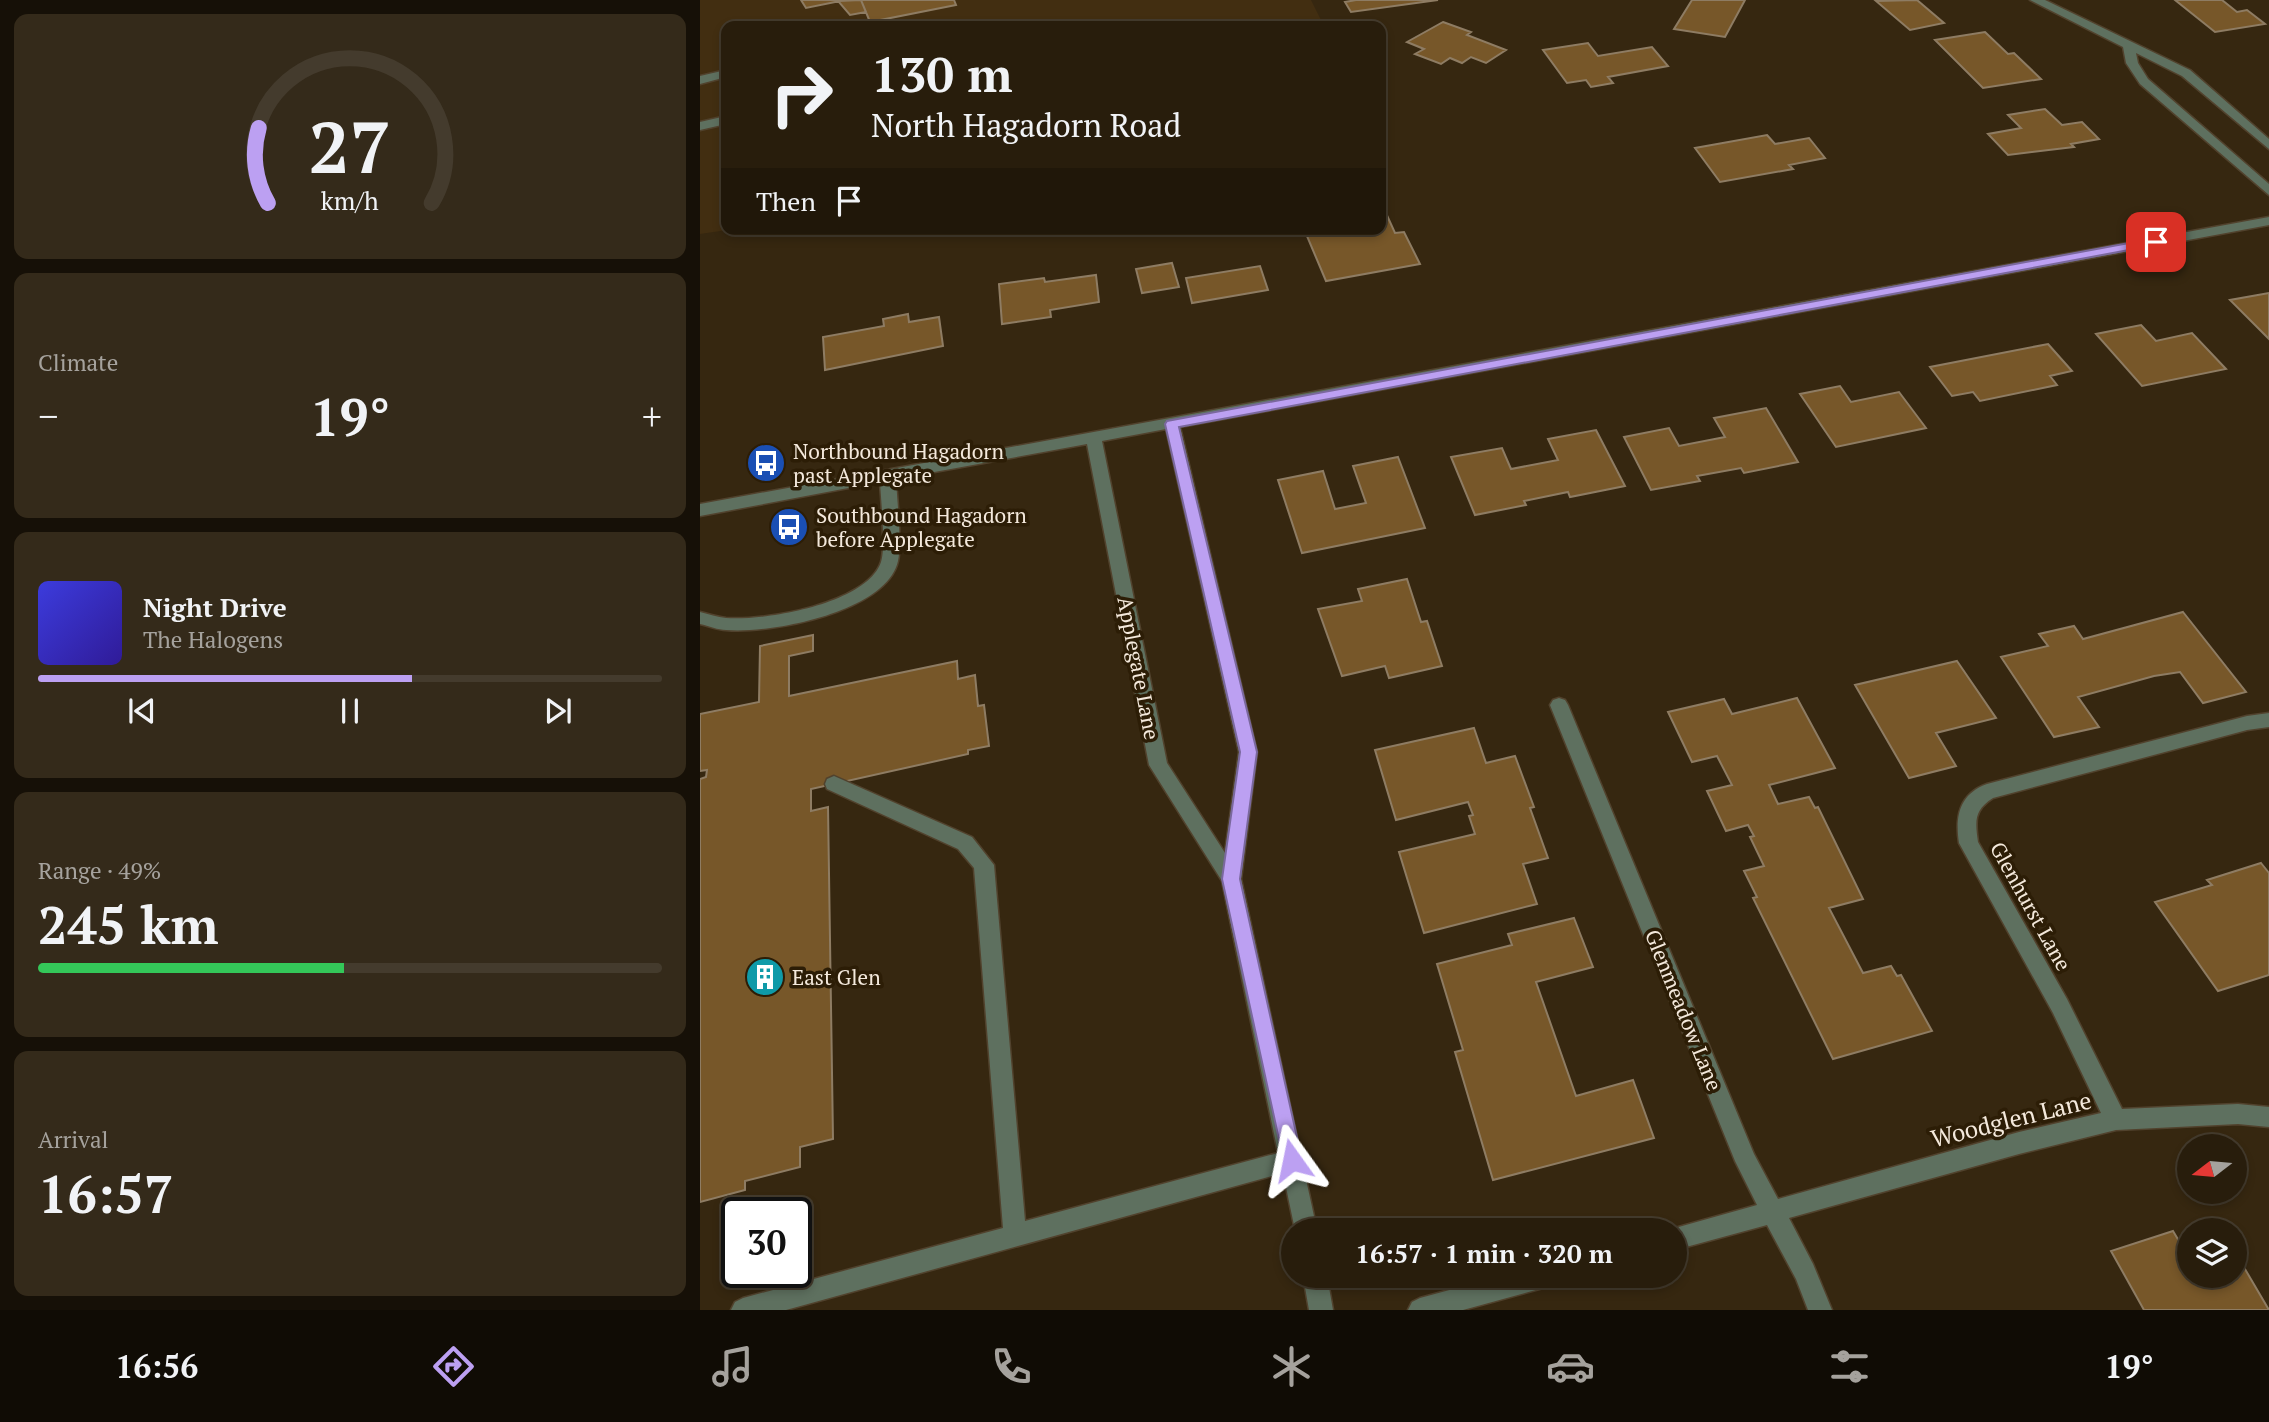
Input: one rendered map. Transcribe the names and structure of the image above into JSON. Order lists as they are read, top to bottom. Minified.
{"streets":{"street":["Applegate Lane","Glenhurst Lane","Glenmeadow Lane","Woodglen Lane"]},"crossings":[["Glenhurst Lane","Woodglen Lane"],["Glenmeadow Lane","Woodglen Lane"]],"places":{"bus stop":["Northbound Hagadorn past Applegate","Southbound Hagadorn before Applegate"],"building":["East Glen"]},"north":"left","page":{"turn":["130 m","North Hagadorn Road"],"then":"Then","tile":["Climate",["Range · 49%","245 km"],["Arrival","16:57"]],"heat":["−","19°","+"],"song":["Night Drive","The Halogens"],"limit":"30","trip":"16:57 · 1 min · 320 m","tabs":["16:56","19°"],"gauge":["27","km/h"]}}
